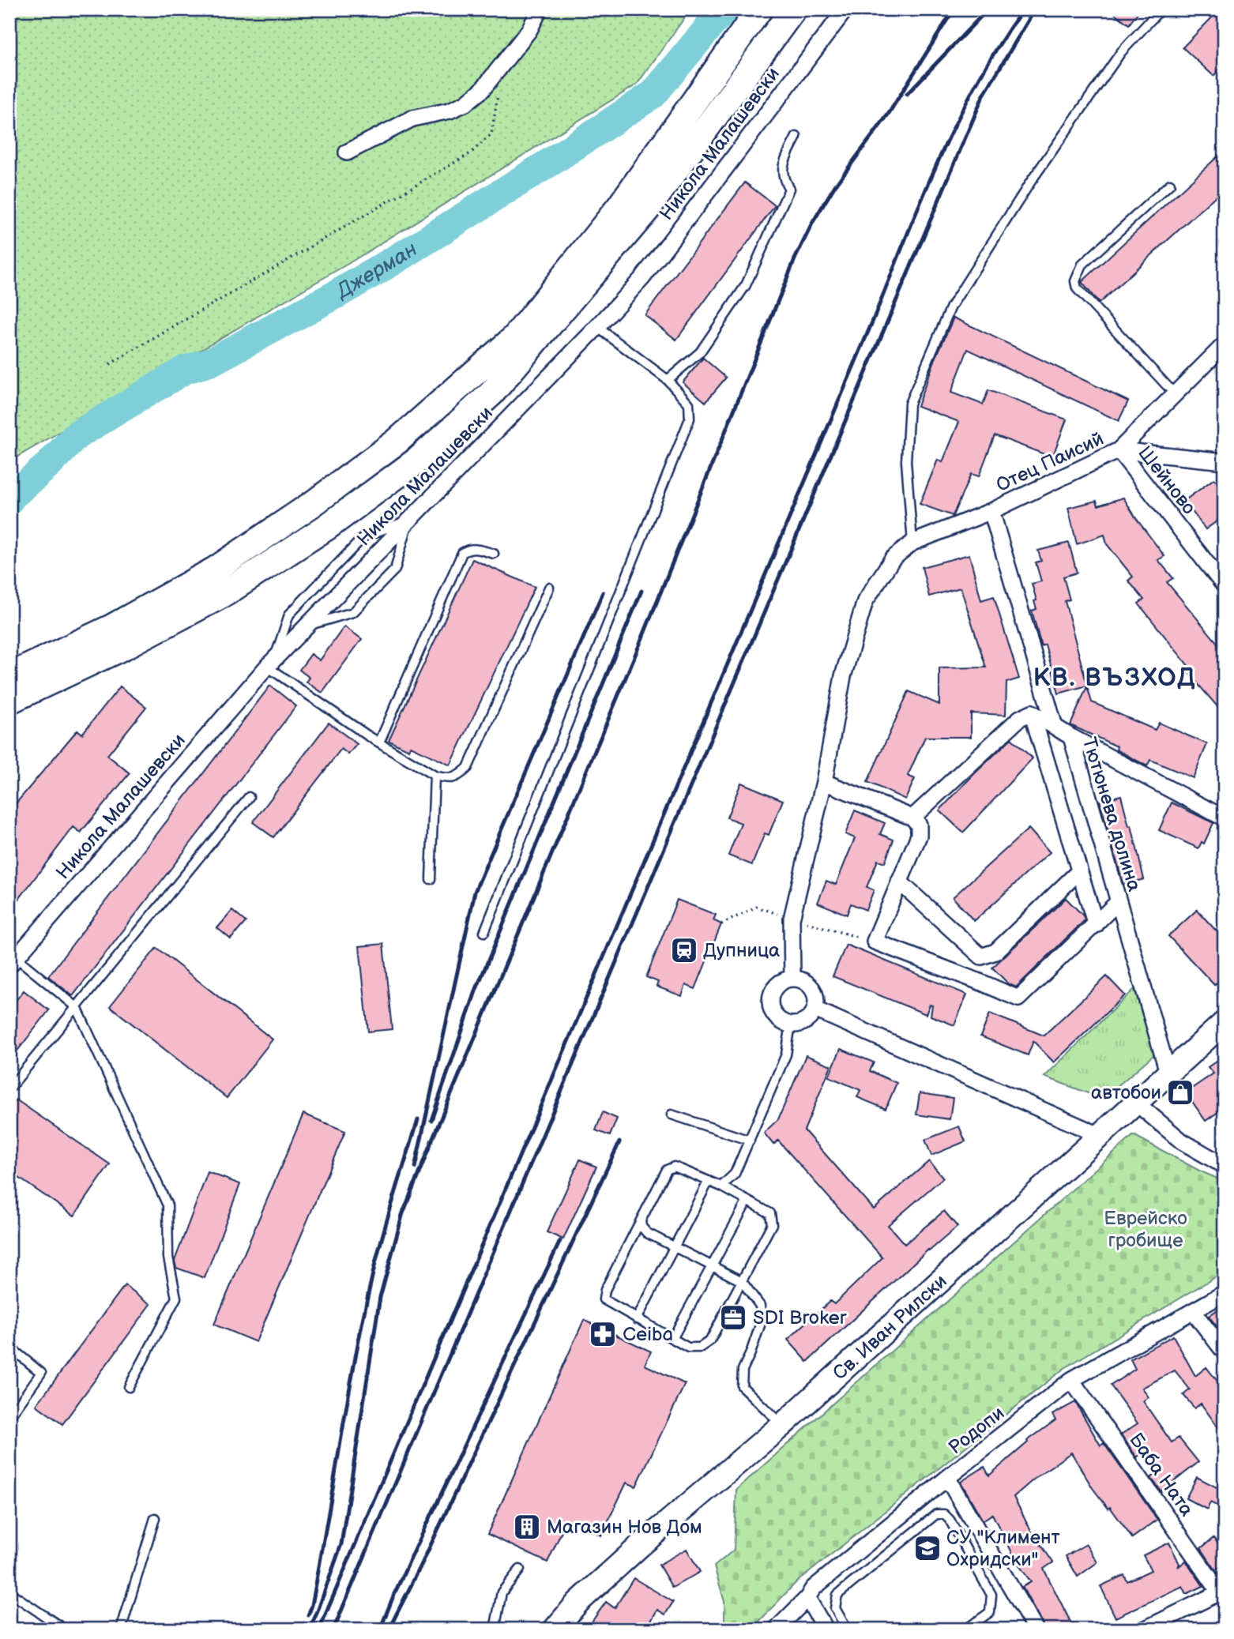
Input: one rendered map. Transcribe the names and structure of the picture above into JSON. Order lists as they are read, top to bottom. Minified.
{"streets":{"street":["Никола Малашевски","Отец Паисий","Шейново","Тютюнева долина","Св. Иван Рилски","Родопи","Баба Ната"]},"crossings":[["Отец Паисий","Шейново"],["Отец Паисий","Тютюнева долина"],["Тютюнева долина","Св. Иван Рилски"],["Родопи","Баба Ната"]],"districts":["КВ. ВЪЗХОД"],"water":["Джерман"],"parks":["Еврейско гробище"],"places":{"station":["Дупница"],"shop":["автобои"],"office":["SDI Broker"],"pharmacy":["Ceiba"],"building":["Магазин Нов Дом"],"school or university":["СУ \"Климент Охридски\""]}}
